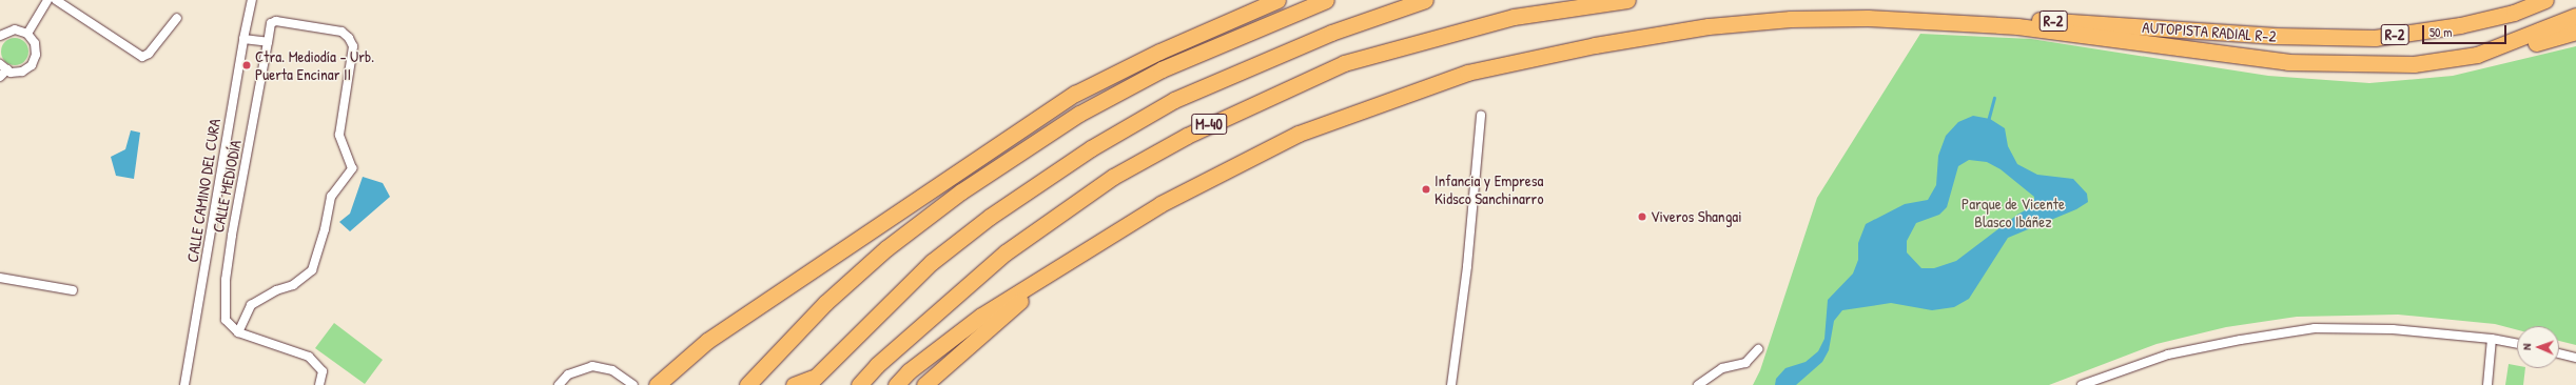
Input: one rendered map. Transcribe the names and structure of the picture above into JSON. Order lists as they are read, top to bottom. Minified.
{"streets":{"highway":["R-2","AUTOPISTA RADIAL R-2","M-40"],"street":["CALLE MEDIODÍA","CALLE CAMINO DEL CURA"]},"parks":["Parque de Vicente Blasco Ibáñez"],"places":["Ctra. Mediodía - Urb. Puerta Encinar II","Infancia y Empresa Kidsco Sanchinarro","Viveros Shangai"],"scale_bar":"50 m","north":"left"}
